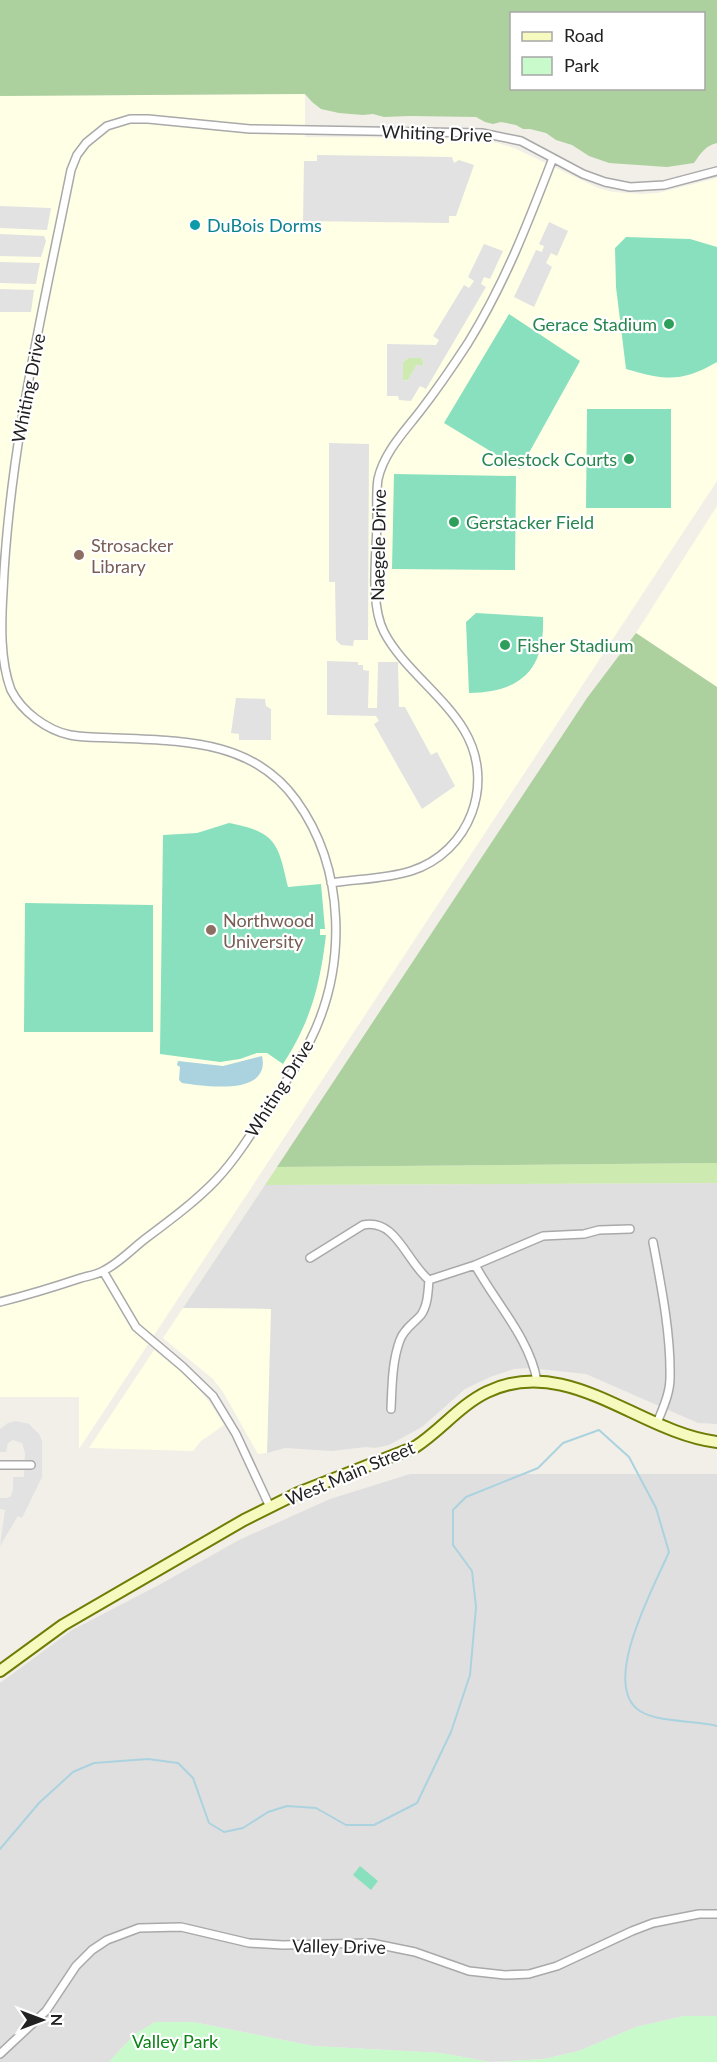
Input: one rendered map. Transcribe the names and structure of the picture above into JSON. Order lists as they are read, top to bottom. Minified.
{"streets":{"street":["Whiting Drive","Naegele Drive","West Main Street","Valley Drive"]},"crossings":[["Whiting Drive","Naegele Drive"]],"parks":["Valley Park"],"places":["DuBois Dorms","Gerace Stadium","Colestock Courts","Gerstacker Field","Strosacker Library","Fisher Stadium","Northwood University"],"legend":["Road","Park"],"north":"right"}
